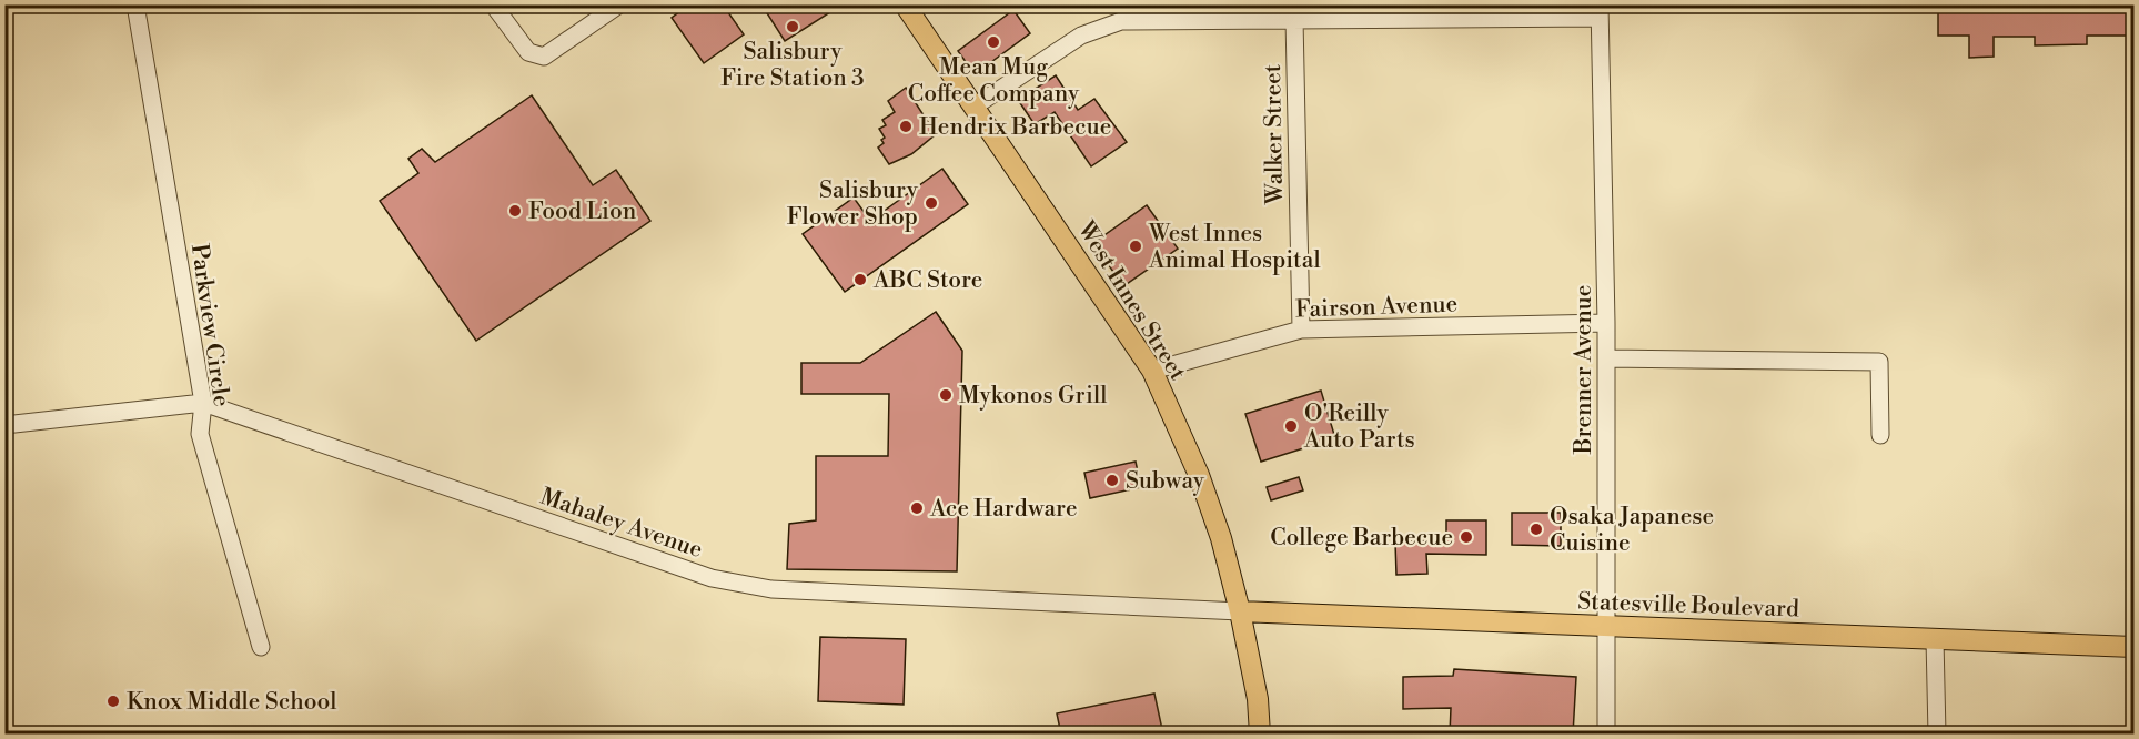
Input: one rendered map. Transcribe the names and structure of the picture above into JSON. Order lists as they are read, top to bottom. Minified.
{"streets":{"main road":["West Innes Street","Statesville Boulevard"],"street":["Walker Street","Fairson Avenue","Parkview Circle","Brenner Avenue","Mahaley Avenue"]},"crossings":[["Walker Street","Fairson Avenue"],["West Innes Street","Fairson Avenue"],["West Innes Street","Mahaley Avenue"],["West Innes Street","Statesville Boulevard"],["Fairson Avenue","Brenner Avenue"],["Parkview Circle","Mahaley Avenue"],["Brenner Avenue","Statesville Boulevard"],["Mahaley Avenue","Statesville Boulevard"]],"places":["Salisbury Fire Station 3","Mean Mug Coffee Company","Hendrix Barbecue","Salisbury Flower Shop","Food Lion","West Innes Animal Hospital","ABC Store","Mykonos Grill","O'Reilly Auto Parts","Subway","Ace Hardware","Osaka Japanese Cuisine","College Barbecue","Knox Middle School"]}
